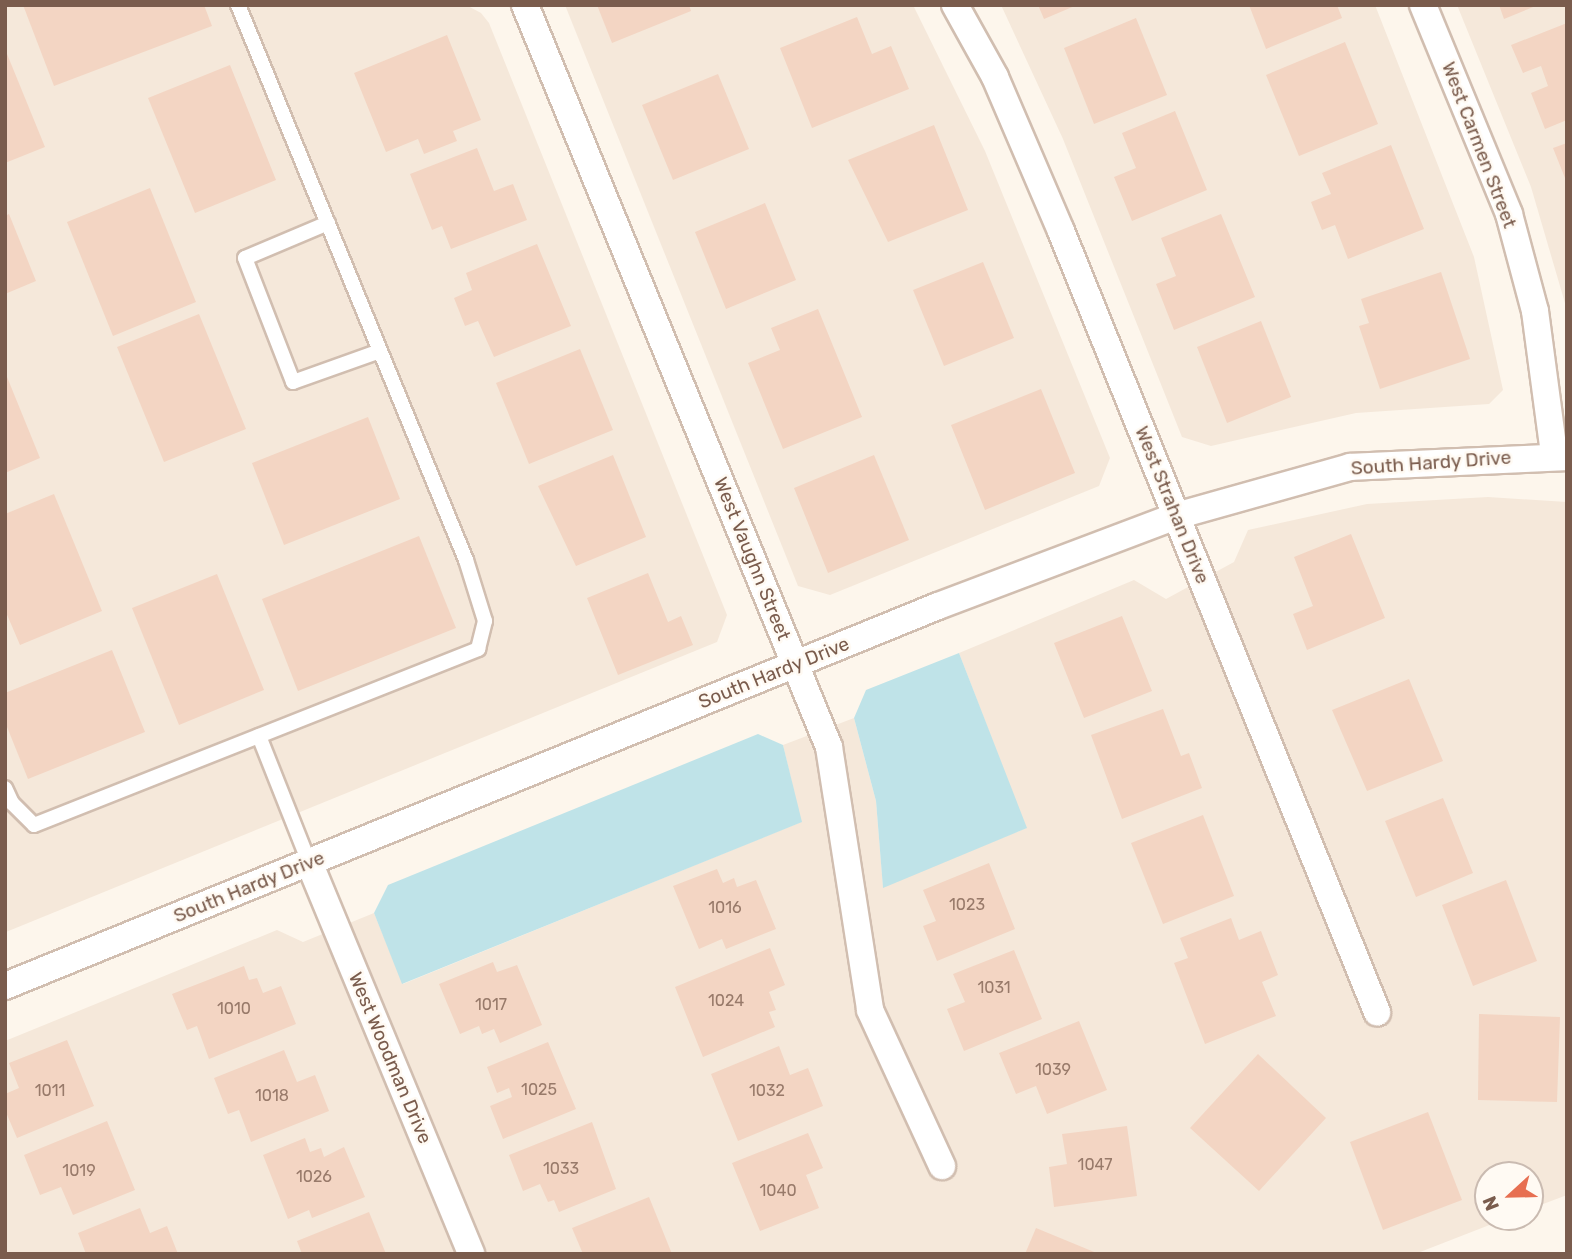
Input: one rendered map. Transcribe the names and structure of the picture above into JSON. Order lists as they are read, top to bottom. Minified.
{"streets":{"street":["West Carmen Street","South Hardy Drive","West Strahan Drive","West Vaughn Street","West Woodman Drive"]},"crossings":[["West Carmen Street","South Hardy Drive"],["South Hardy Drive","West Strahan Drive"],["South Hardy Drive","West Vaughn Street"],["South Hardy Drive","West Woodman Drive"]],"house_numbers":["1023","1016","1031","1024","1017","1010","1039","1025","1011","1032","1018","1047","1033","1019","1026","1040"],"north":"left"}
